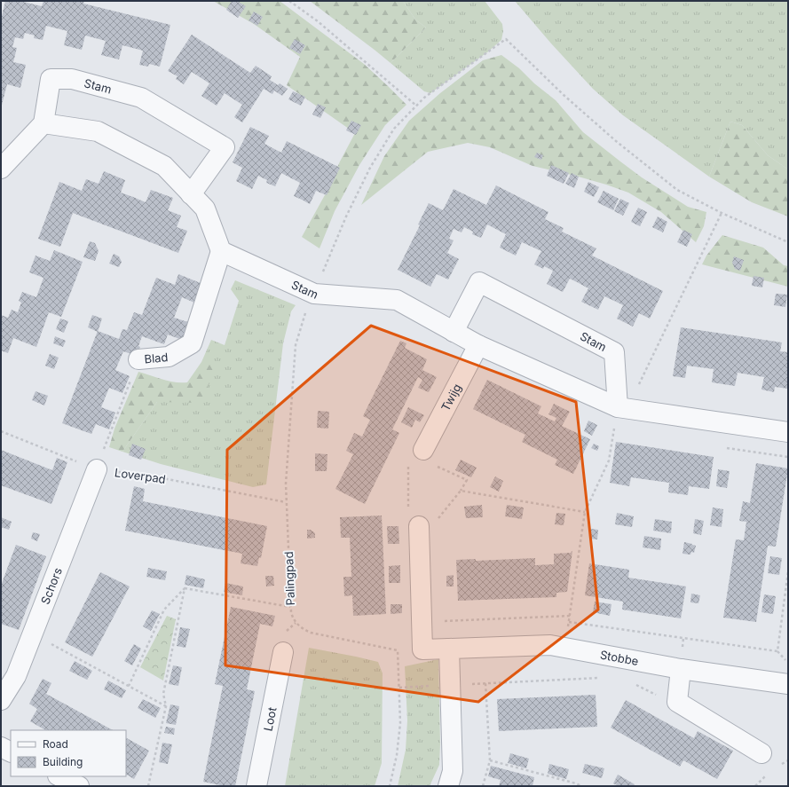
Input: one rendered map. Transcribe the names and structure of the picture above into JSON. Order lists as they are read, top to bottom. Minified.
{"streets":{"street":["Stam","Blad","Twijg","Schors","Stobbe","Loot"],"path":["Loverpad","Palingpad"]},"crossings":[["Stam","Blad"],["Stam","Twijg"],["Stam","Palingpad"],["Blad","Loverpad"],["Blad","Schors"],["Loverpad","Palingpad"],["Loverpad","Schors"]],"legend":["Road","Building"]}
